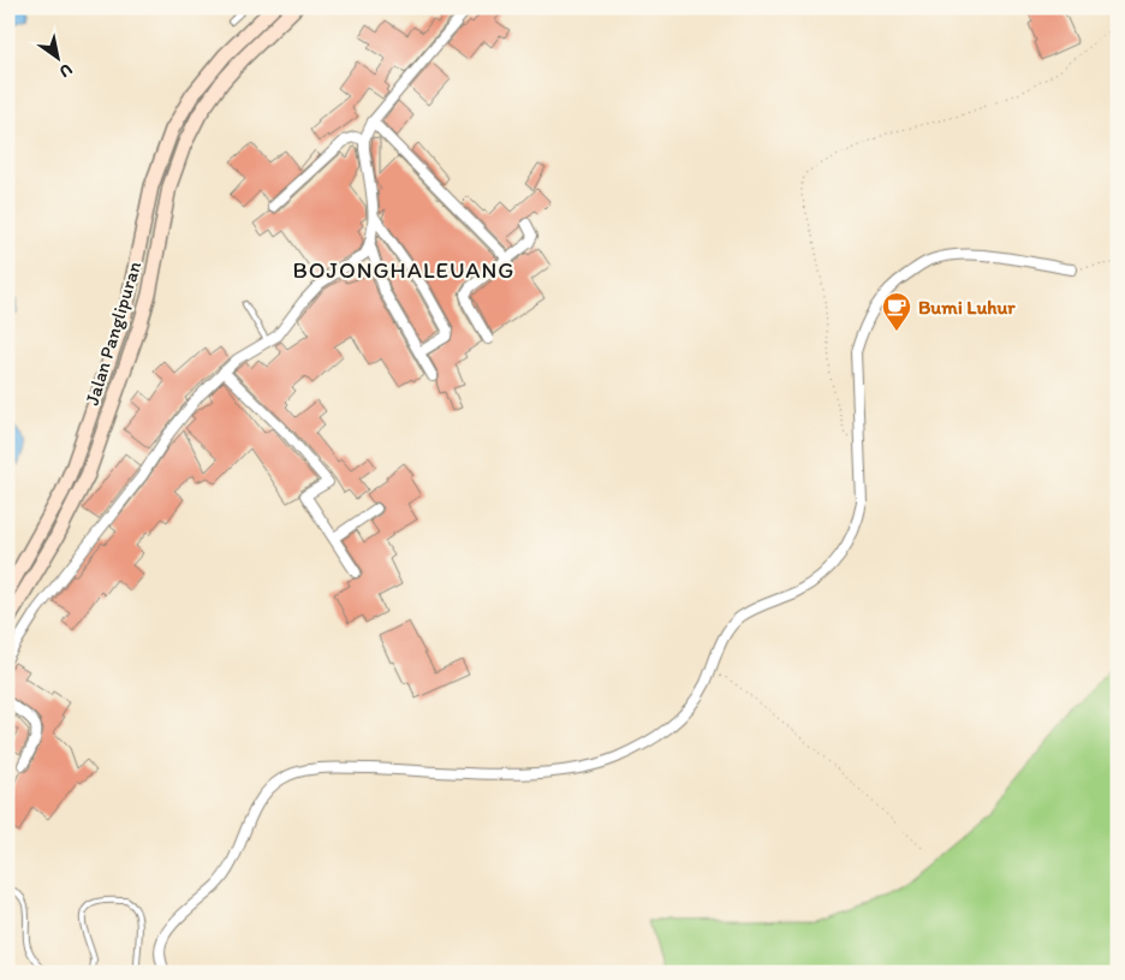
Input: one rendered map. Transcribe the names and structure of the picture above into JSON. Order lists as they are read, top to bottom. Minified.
{"streets":{"main road":["Jalan Panglipuran"]},"districts":["BOJONGHALEUANG"],"places":{"cafe":["Bumi Luhur"]},"north":"bottom right"}
